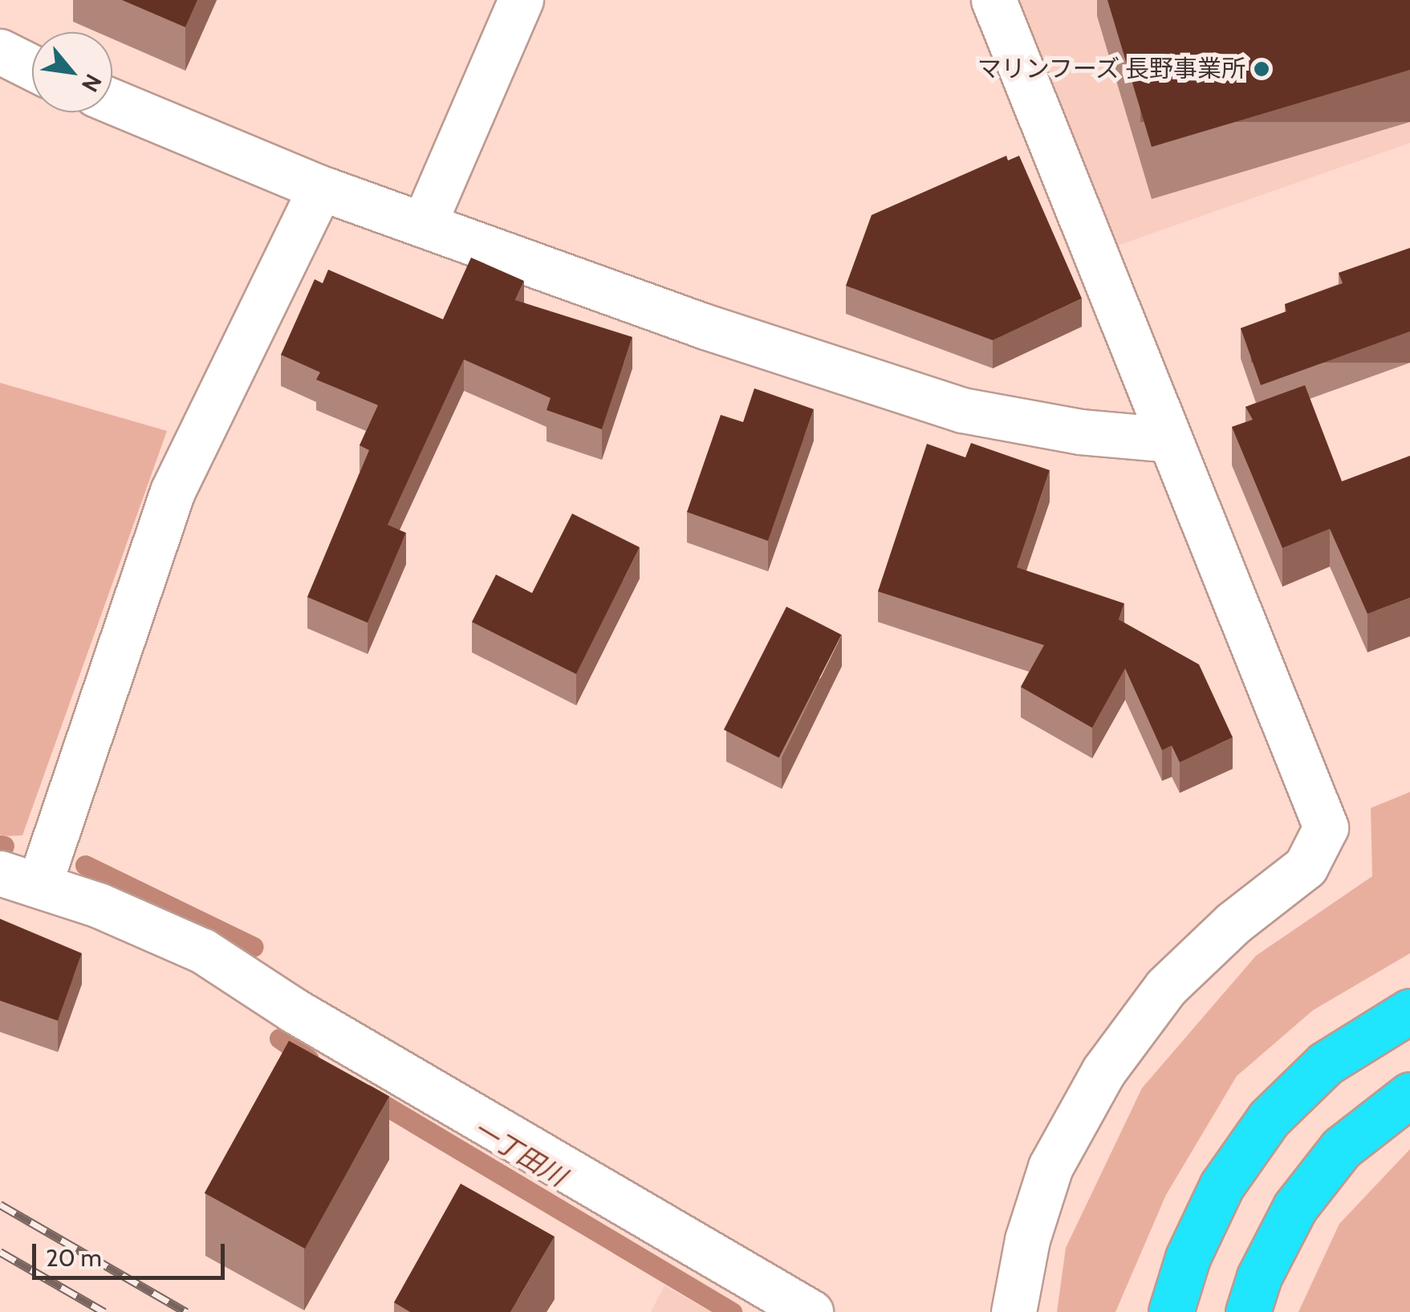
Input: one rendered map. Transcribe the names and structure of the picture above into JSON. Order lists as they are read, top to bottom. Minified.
{"water":["一丁田川"],"places":["マリンフーズ 長野事業所"],"scale_bar":"20 m","north":"bottom right"}
